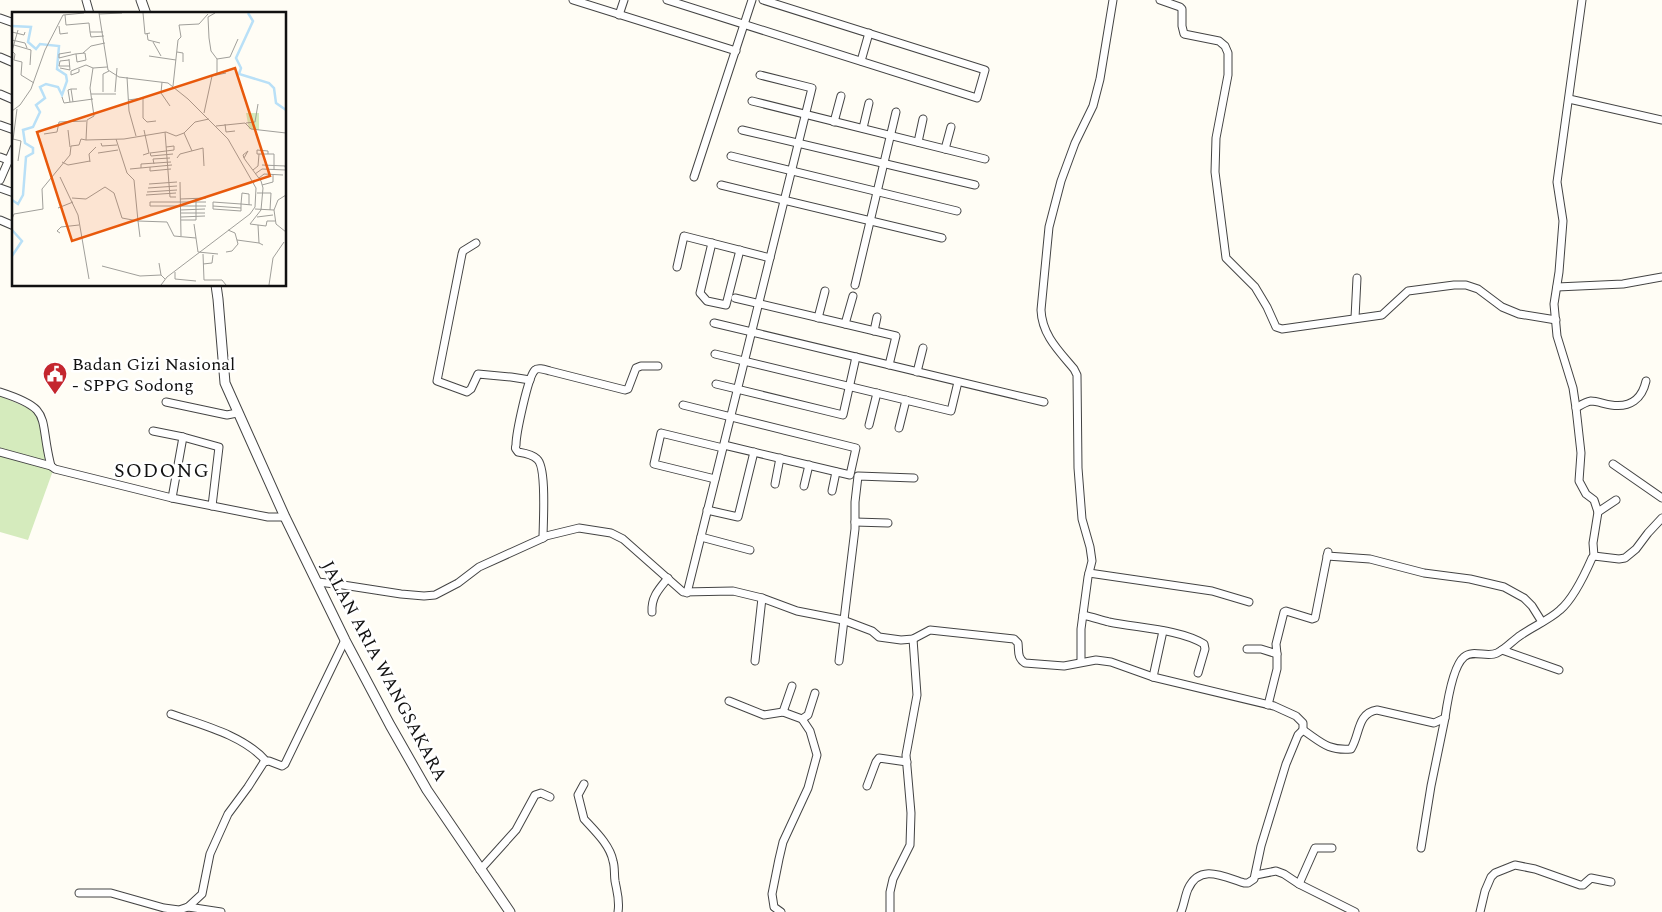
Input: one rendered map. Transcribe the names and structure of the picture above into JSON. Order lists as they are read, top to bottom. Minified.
{"streets":{"street":["JALAN ARIA WANGSAKARA"]},"districts":["SODONG"],"places":{"public building":["Badan Gizi Nasional - SPPG Sodong"]}}
